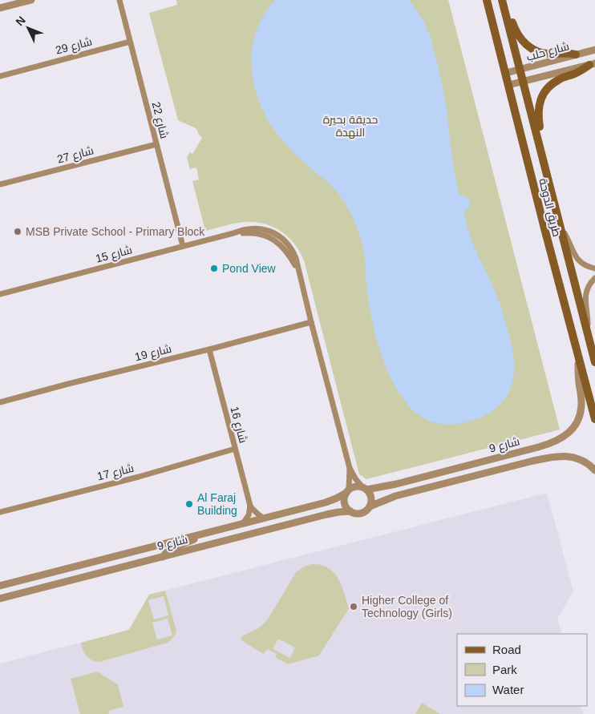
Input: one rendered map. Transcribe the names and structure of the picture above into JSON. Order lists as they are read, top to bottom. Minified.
{"streets":{"main road":["طريق الدوحة"],"street":["شارع 29","شارع حلب","شارع 22","شارع 27","شارع 15","شارع 19","شارع 16","شارع 9","شارع 17"]},"crossings":[["شارع 29","شارع 22"],["شارع حلب","طريق الدوحة"],["شارع 22","شارع 27"],["شارع 22","شارع 15"],["طريق الدوحة","شارع 9"],["شارع 15","شارع 19"],["شارع 15","شارع 9"],["شارع 19","شارع 16"],["شارع 16","شارع 17"]],"parks":["حديقة بحيرة النهدة"],"places":["MSB Private School - Primary Block","Pond View","Al Faraj Building","Higher College of Technology (Girls)"],"legend":["Road","Park","Water"],"north":"top left"}
